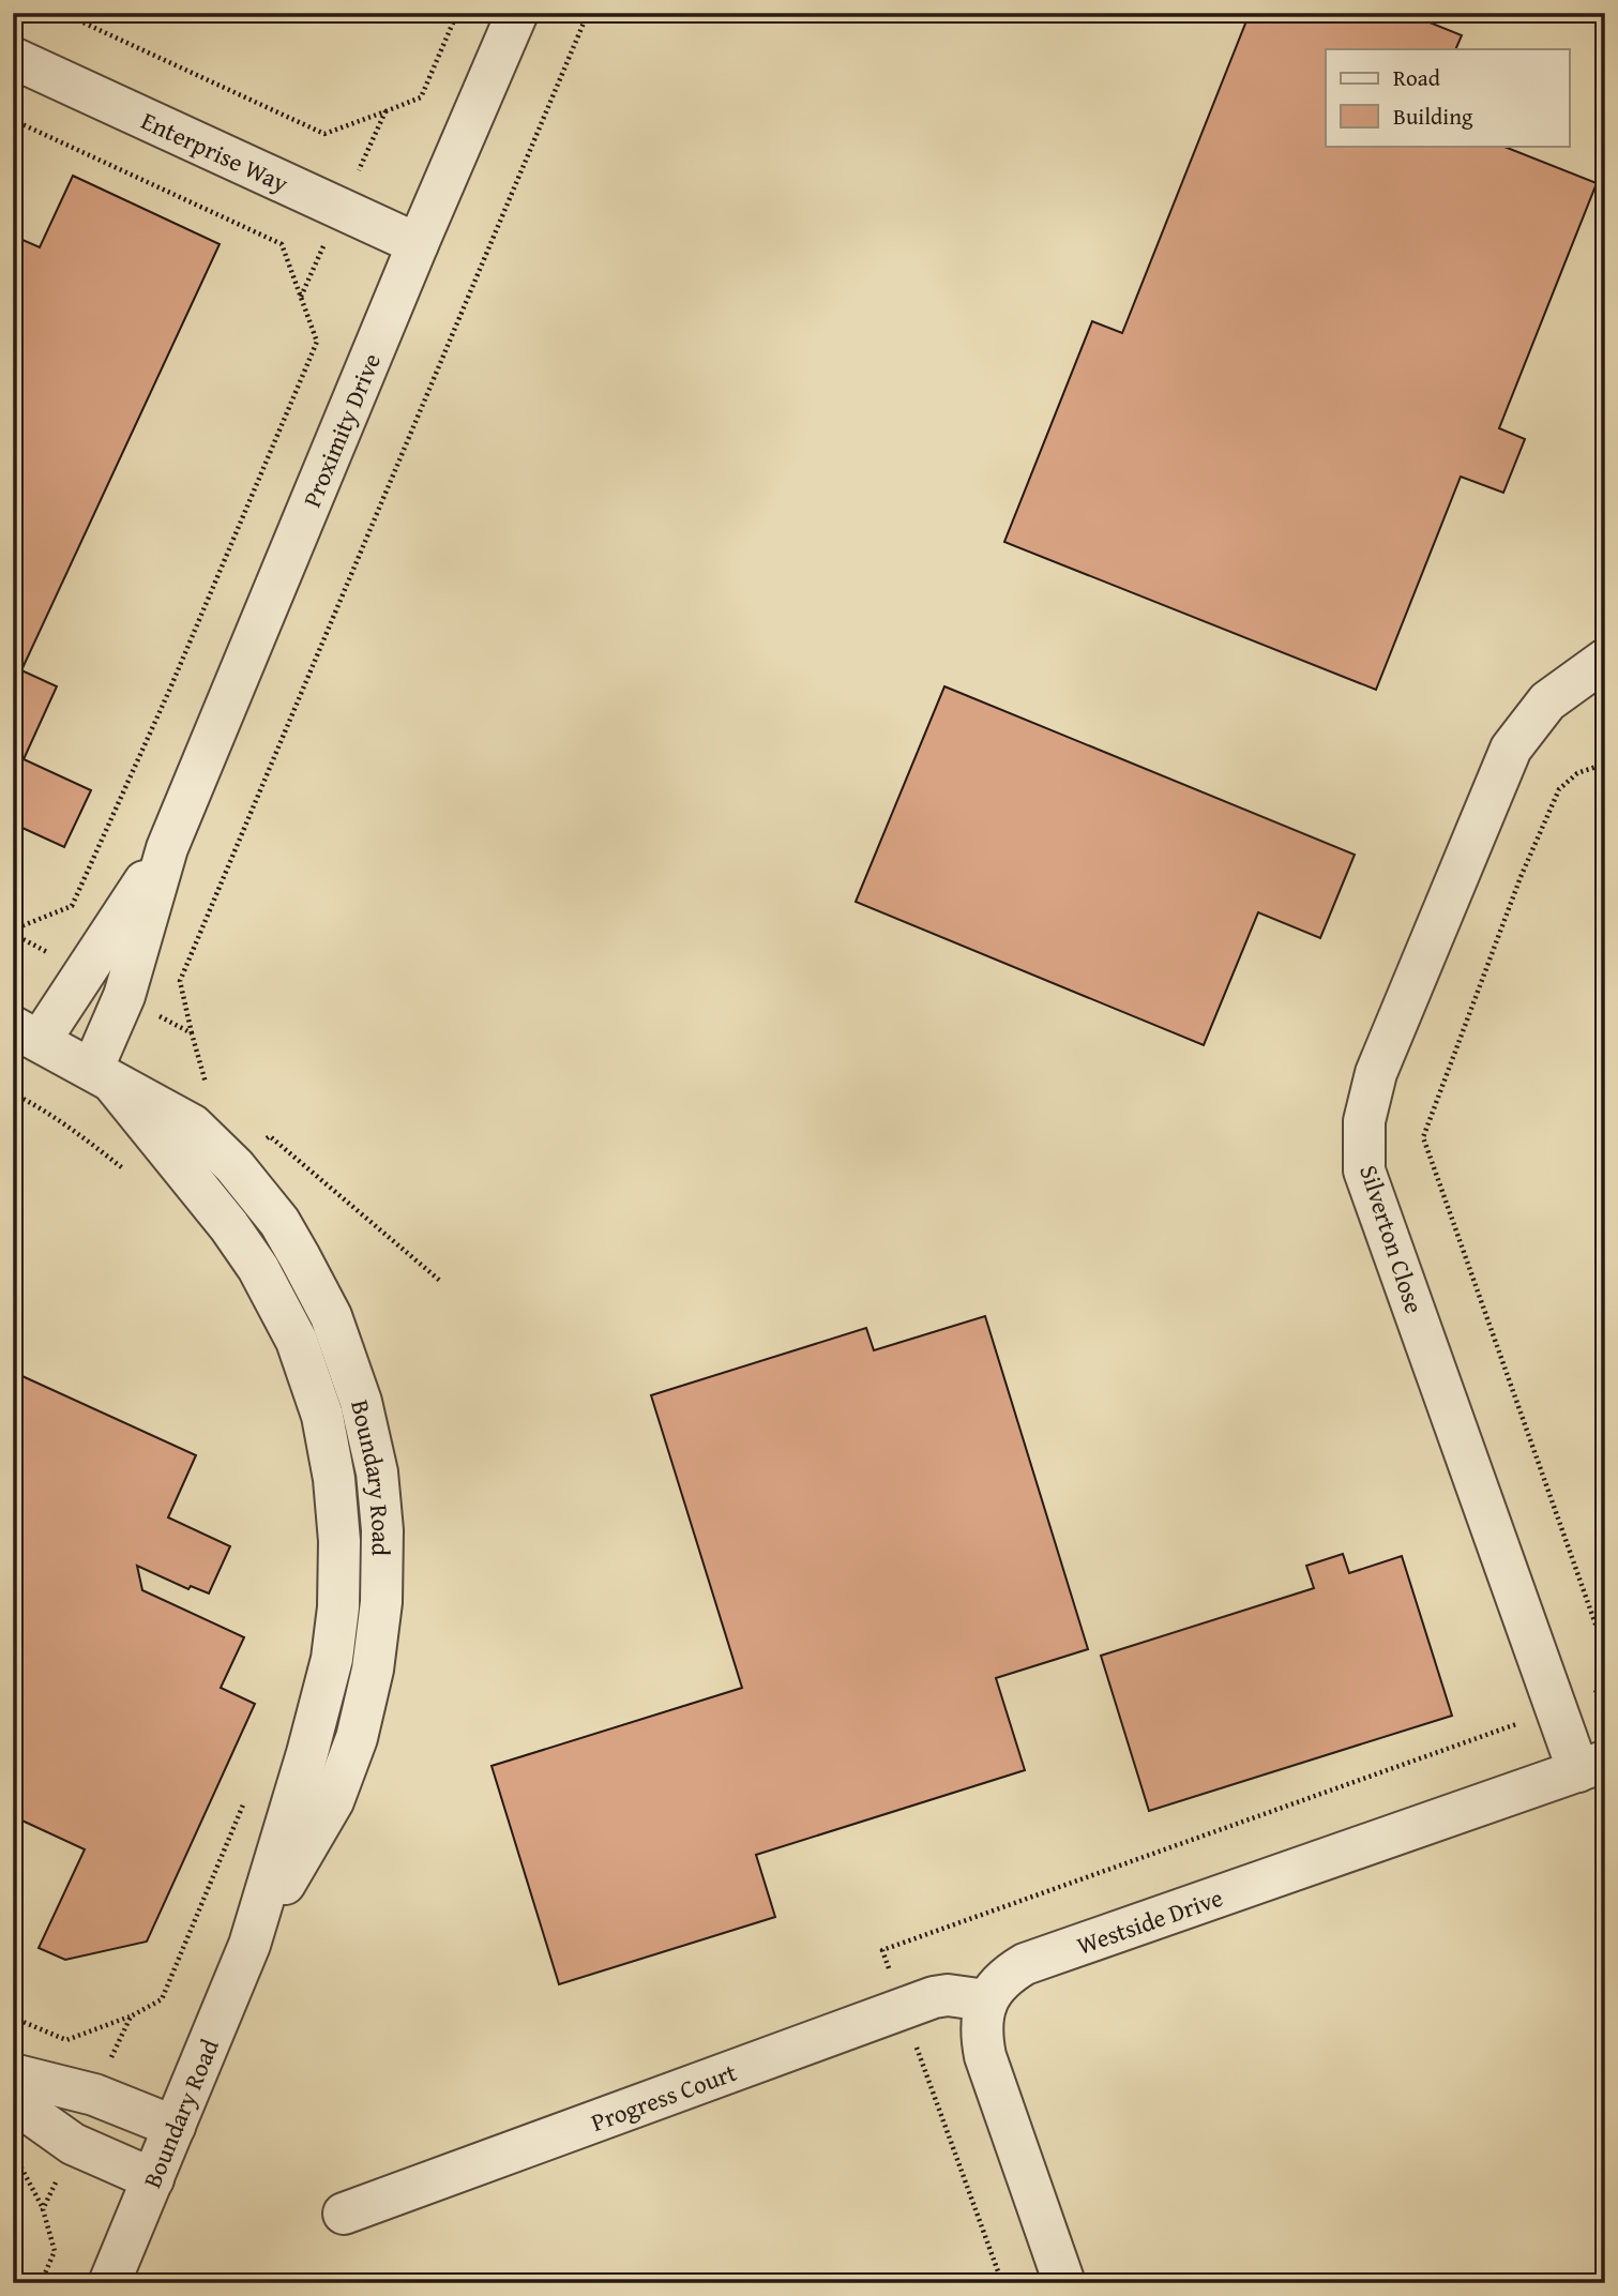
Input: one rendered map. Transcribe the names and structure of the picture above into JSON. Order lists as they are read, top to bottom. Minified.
{"streets":{"street":["Enterprise Way","Proximity Drive","Silverton Close","Boundary Road","Westside Drive","Progress Court"]},"crossings":[["Enterprise Way","Proximity Drive"],["Proximity Drive","Boundary Road"],["Silverton Close","Westside Drive"],["Westside Drive","Progress Court"]],"legend":["Road","Building"]}
